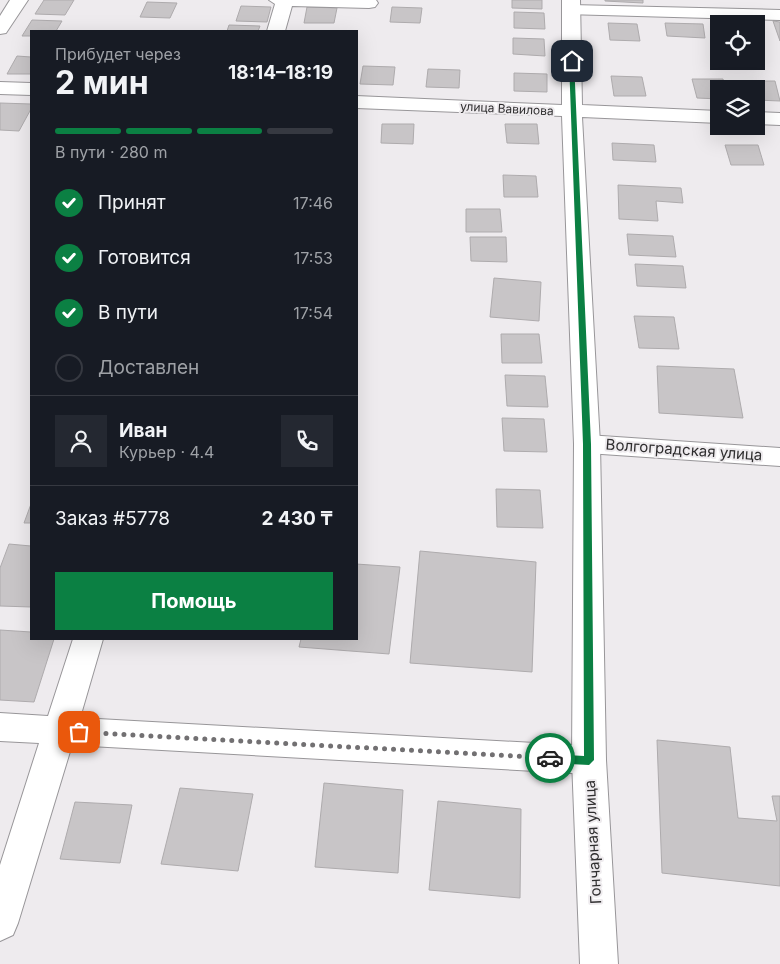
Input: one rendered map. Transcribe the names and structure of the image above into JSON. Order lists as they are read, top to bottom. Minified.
{"streets":{"street":["улица Вавилова","Волгоградская улица","Гончарная улица"]},"crossings":[["улица Вавилова","Гончарная улица"],["Волгоградская улица","Гончарная улица"]],"page":{"heading":["2 мин","Прибудет через","18:14–18:19"],"panel":["Иван","Курьер · 4.4","Заказ #5778","2 430 ₸"],"bar":"В пути · 280 m","list":[["Принят","17:46"],["Готовится","17:53"],["В пути","17:54"],"Доставлен"],"buttons":"Помощь"}}
